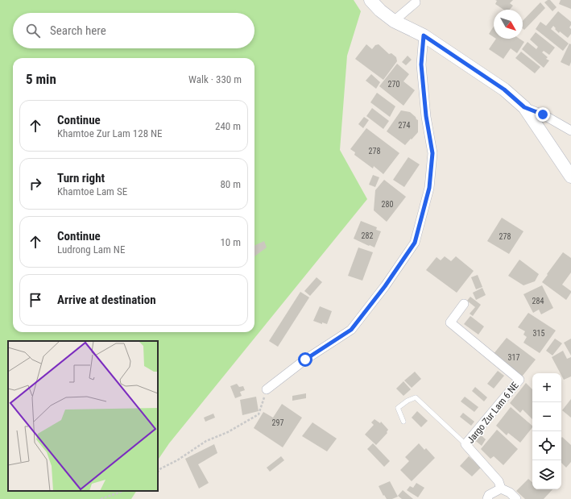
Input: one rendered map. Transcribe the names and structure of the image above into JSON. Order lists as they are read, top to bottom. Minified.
{"streets":{"street":["Jargo Zur Lam 6 NE"]},"house_numbers":["270","274","278","280","282","278","284","315","317","297"],"north":"bottom right","page":{"search":"Search here","heading":["5 min","Walk · 330 m"],"list":[["Continue","Khamtoe Zur Lam 128 NE","240 m"],["Turn right","Khamtoe Lam SE","80 m"],["Continue","Ludrong Lam NE","10 m"],"Arrive at destination"],"map_buttons":["+","−"]}}
